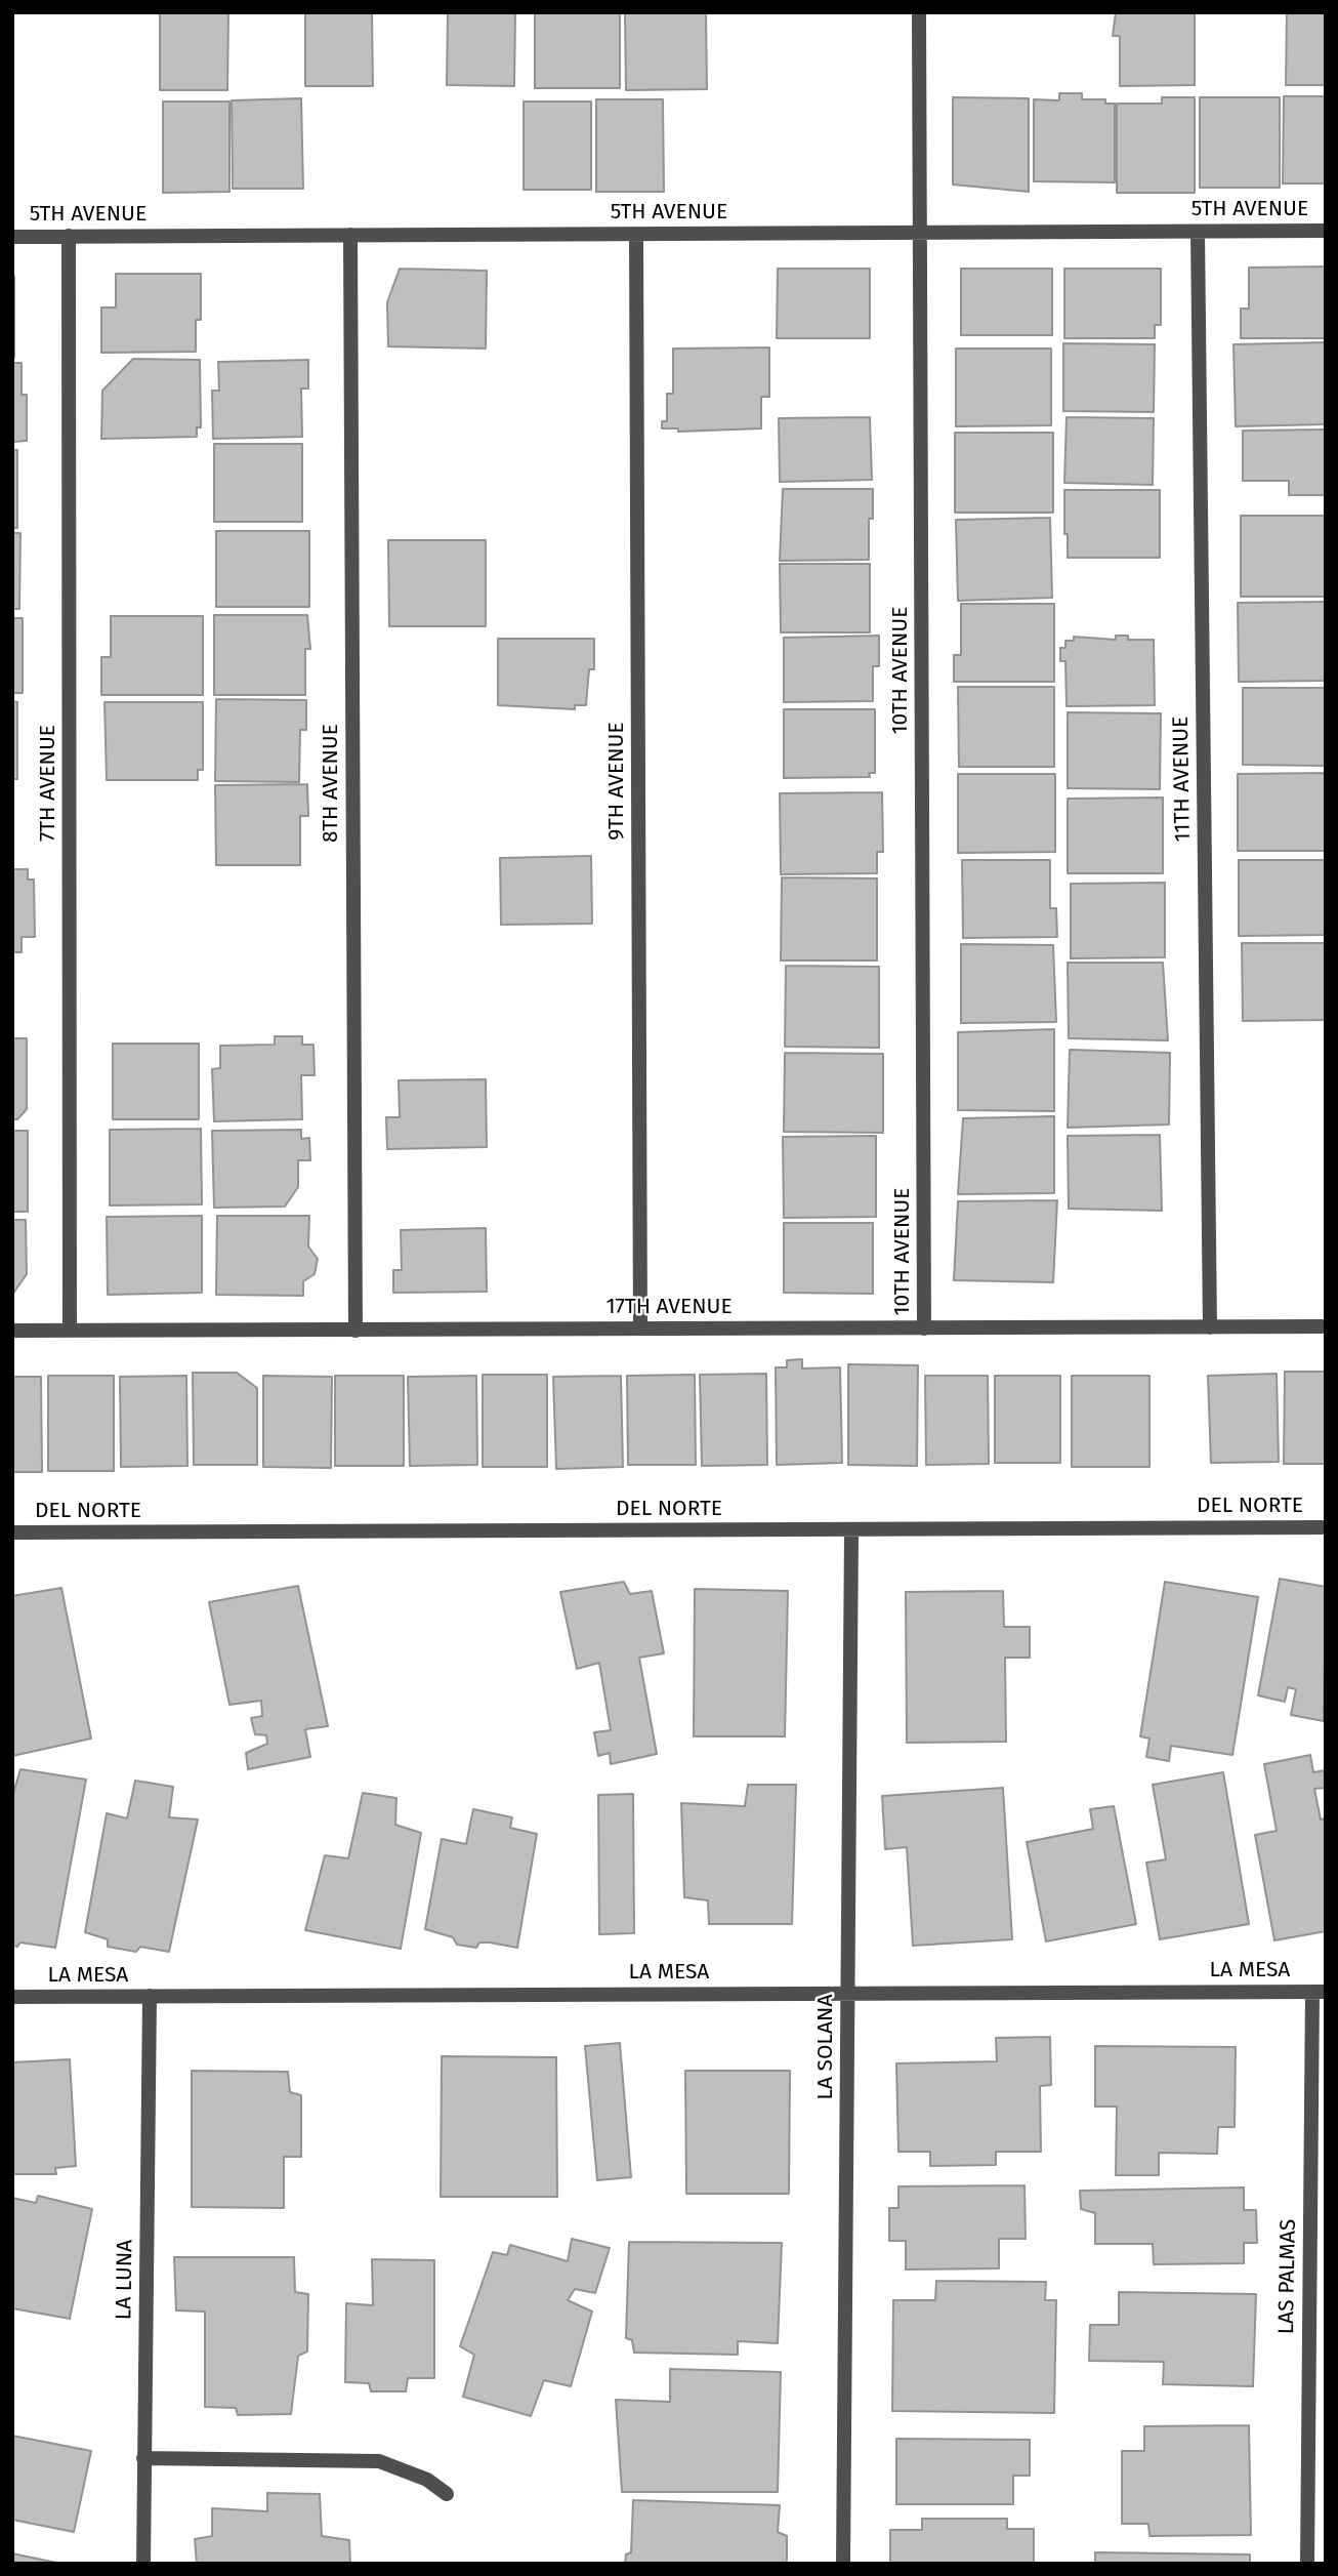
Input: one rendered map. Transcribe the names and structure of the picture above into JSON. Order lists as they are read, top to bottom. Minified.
{"streets":{"lane":["5TH AVENUE","10TH AVENUE","11TH AVENUE","9TH AVENUE","7TH AVENUE","8TH AVENUE","17TH AVENUE","DEL NORTE","LA MESA","LA SOLANA","LAS PALMAS","LA LUNA"]},"crossings":[["5TH AVENUE","10TH AVENUE"],["5TH AVENUE","11TH AVENUE"],["5TH AVENUE","9TH AVENUE"],["5TH AVENUE","7TH AVENUE"],["5TH AVENUE","8TH AVENUE"],["10TH AVENUE","17TH AVENUE"],["11TH AVENUE","17TH AVENUE"],["9TH AVENUE","17TH AVENUE"],["7TH AVENUE","17TH AVENUE"],["8TH AVENUE","17TH AVENUE"],["DEL NORTE","LA SOLANA"],["LA MESA","LA SOLANA"],["LA MESA","LAS PALMAS"],["LA MESA","LA LUNA"]]}
